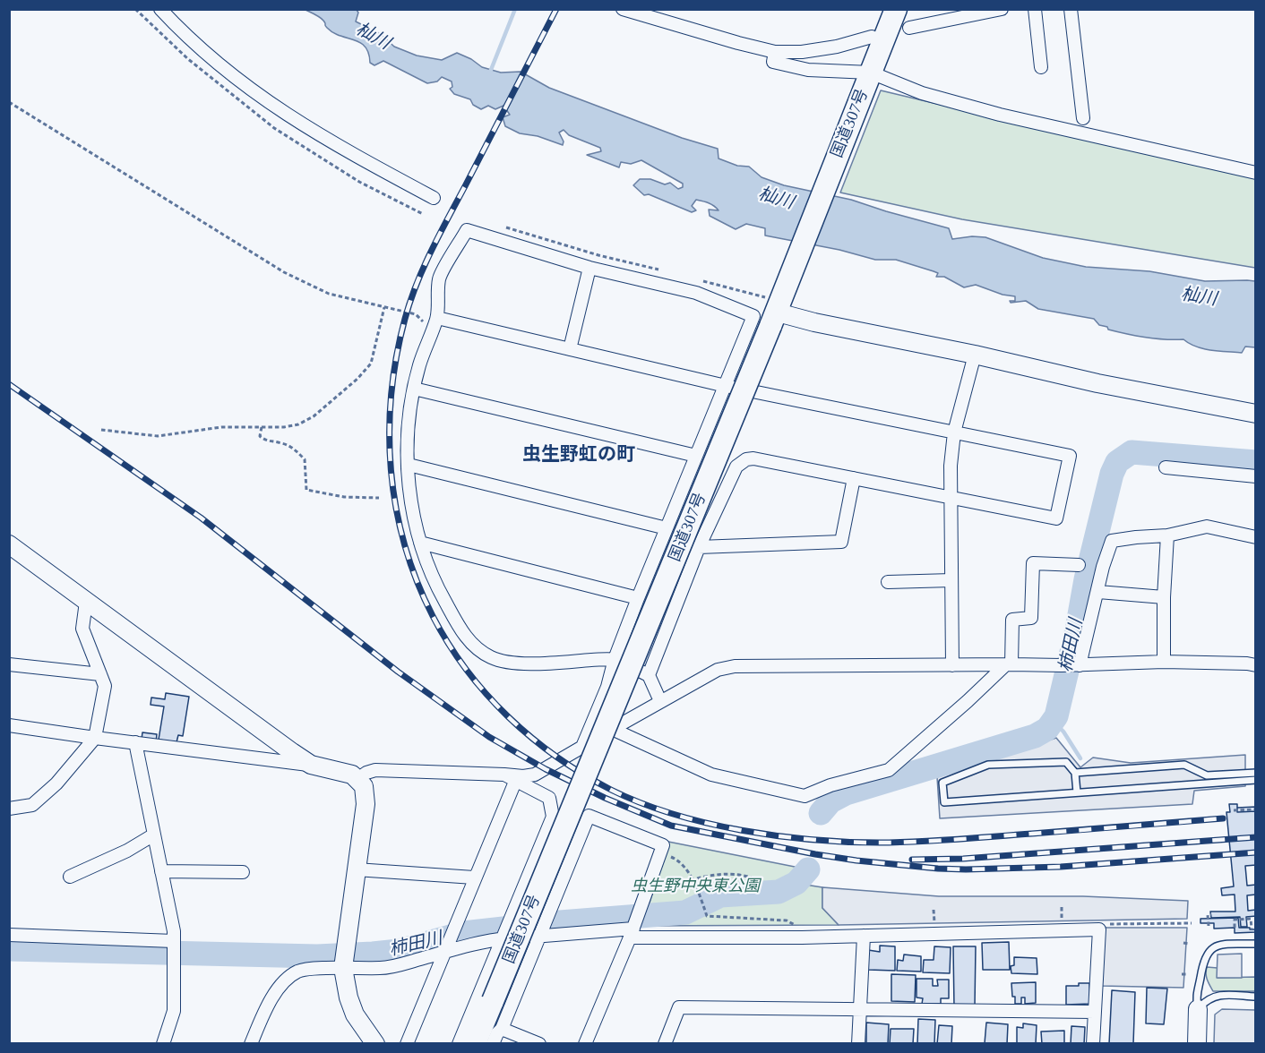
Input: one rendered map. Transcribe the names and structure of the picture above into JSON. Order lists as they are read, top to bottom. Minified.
{"streets":{"highway":["国道307号"]},"districts":["虫生野虹の町"],"water":["杣川","柿田川"],"parks":["虫生野中央東公園"]}
